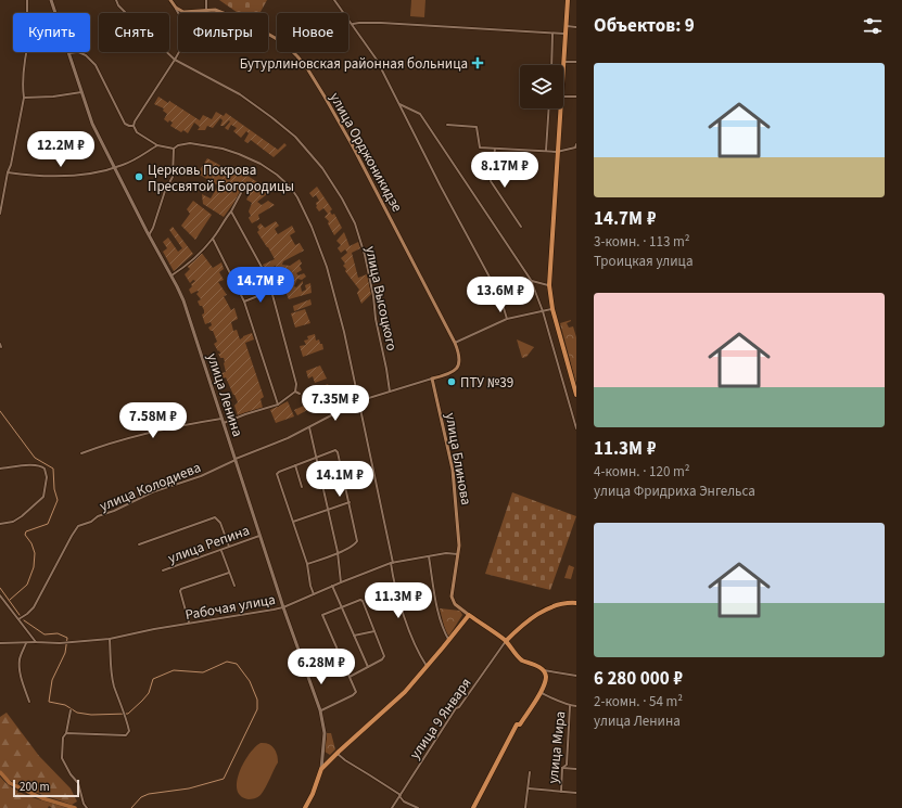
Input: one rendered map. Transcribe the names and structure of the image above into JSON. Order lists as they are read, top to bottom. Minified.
{"streets":{"main road":["улица Орджоникидзе","улица Ленина","улица Блинова"],"street":["улица Высоцкого","улица Колодиева","улица Репина","Рабочая улица","улица 9 Января","улица Мира"]},"crossings":[["улица Орджоникидзе","улица Блинова"],["улица Орджоникидзе","улица Колодиева"],["улица Высоцкого","улица Колодиева"],["улица Ленина","улица Колодиева"],["улица Ленина","улица Репина"],["улица Ленина","Рабочая улица"],["улица Блинова","улица Колодиева"],["улица Блинова","Рабочая улица"],["улица Блинова","улица 9 Января"]],"places":{"health":["Бутурлиновская районная больница"],"other":["Церковь Покрова Пресвятой Богородицы","ПТУ №39"]},"scale_bar":"200 m","page":{"heading":"Объектов: 9","chip":["Купить","Снять","Фильтры","Новое"],"list":[{"name":"14.7M ₽","note":"3-комн. · 113 m² · Троицкая улица"},{"name":"11.3M ₽","note":"4-комн. · 120 m² · улица Фридриха Энгельса"},{"name":"6 280 000 ₽","note":"2-комн. · 54 m² · улица Ленина"}],"price":["12.2M ₽","8.17M ₽","14.7M ₽","13.6M ₽","7.35M ₽","7.58M ₽","14.1M ₽","11.3M ₽","6.28M ₽"],"scale":"200 m"}}
